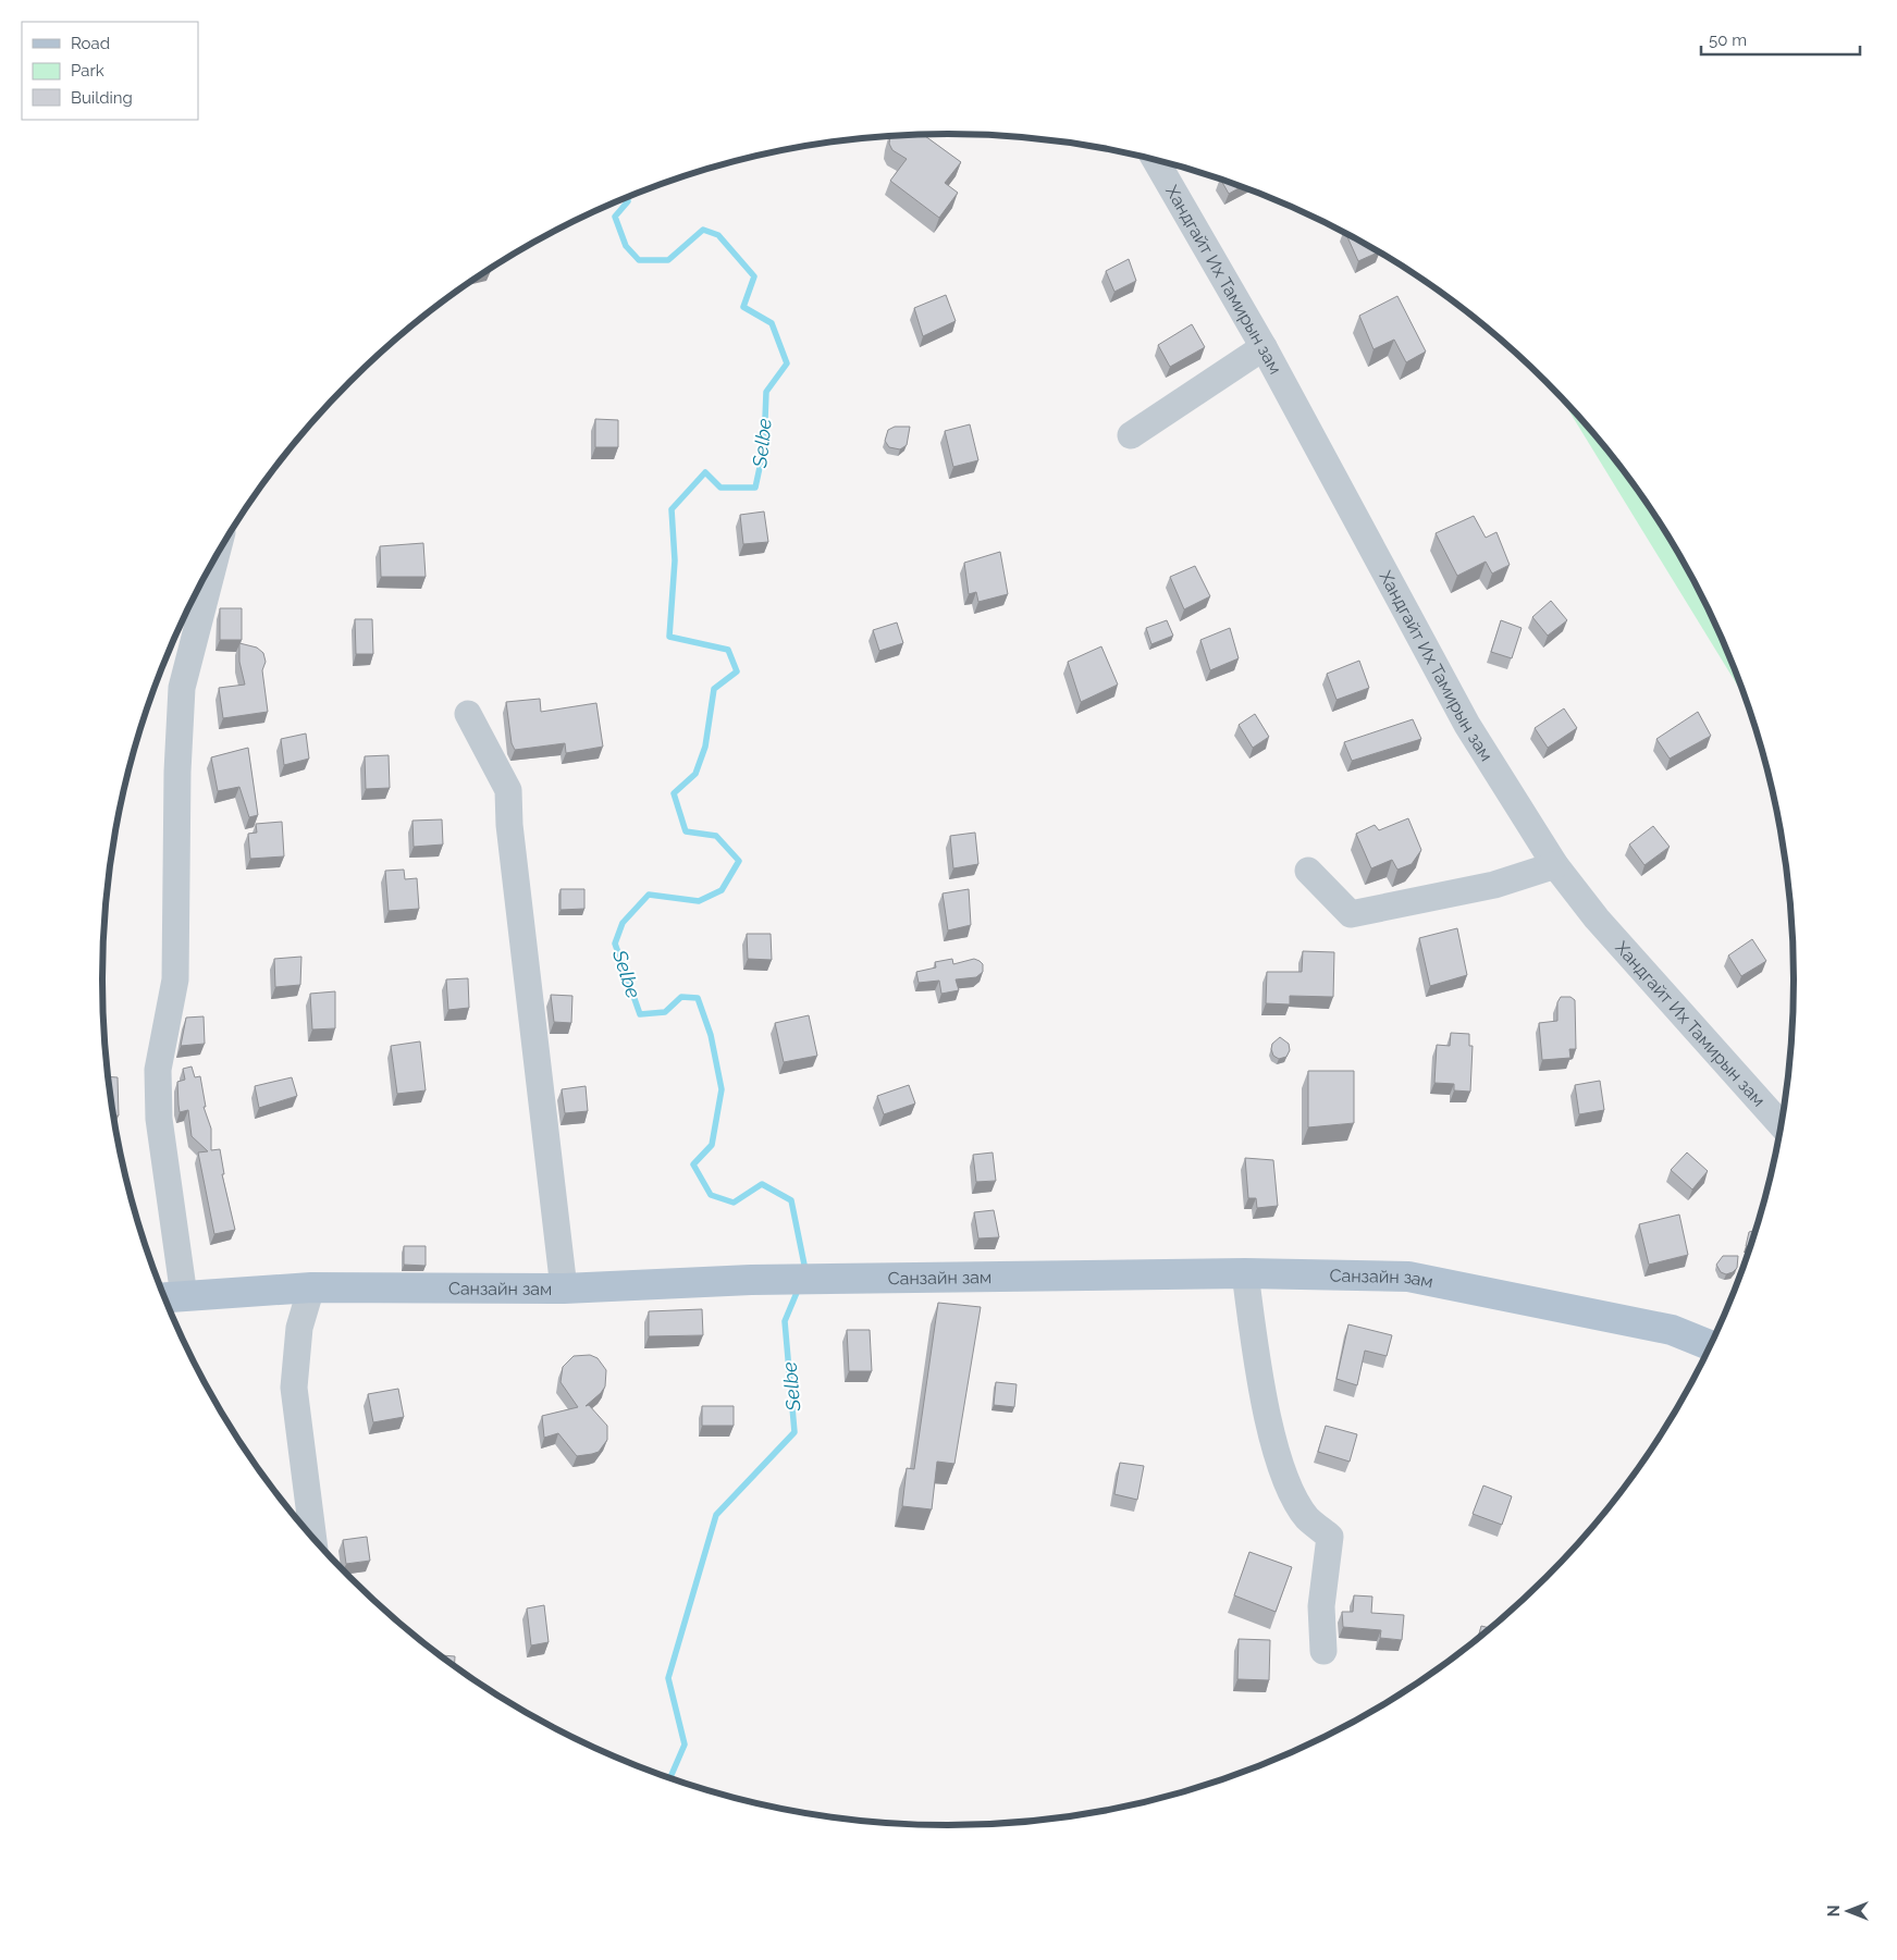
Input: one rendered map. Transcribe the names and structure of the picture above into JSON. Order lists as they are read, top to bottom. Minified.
{"streets":{"main road":["Санзайн зам"],"street":["Хандгайт Их Тамирын зам"]},"water":["Selbe"],"legend":["Road","Park","Building"],"scale_bar":"50 m","north":"left"}
